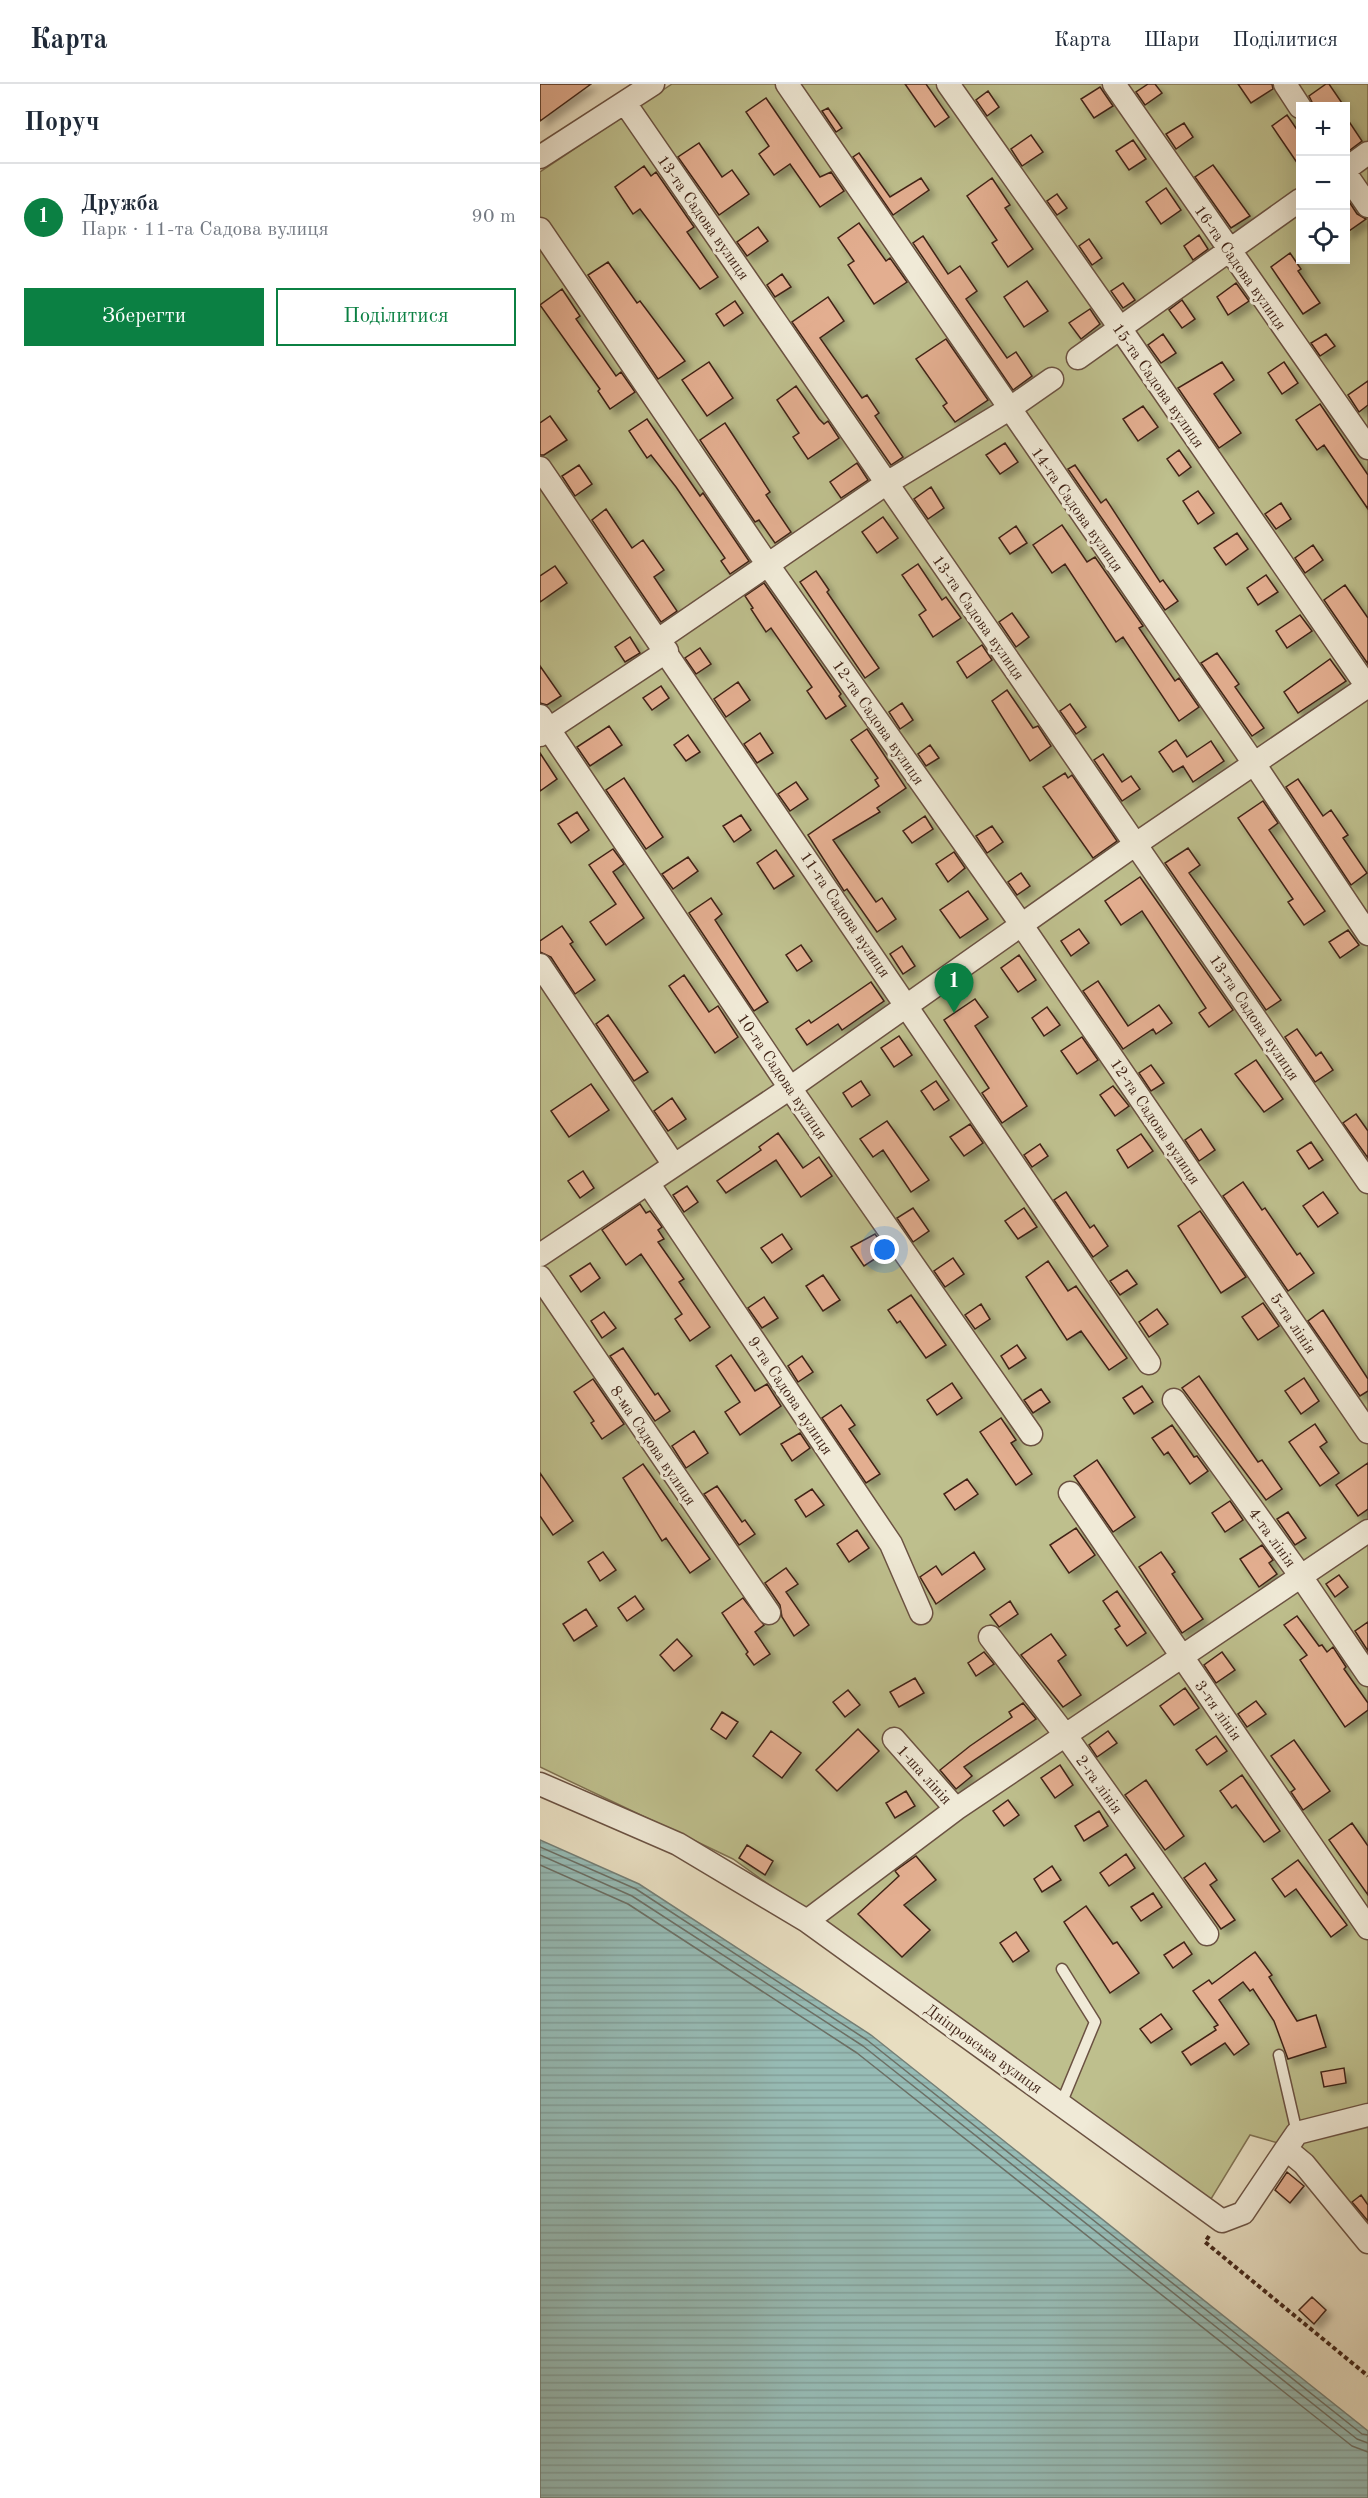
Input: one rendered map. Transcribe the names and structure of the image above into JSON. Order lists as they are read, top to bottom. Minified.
{"streets":{"street":["13-та Садова вулиця","16-та Садова вулиця","15-та Садова вулиця","14-та Садова вулиця","12-та Садова вулиця","11-та Садова вулиця","10-та Садова вулиця","5-та лінія","9-та Садова вулиця","8-ма Садова вулиця","4-та лінія","3-тя лінія","1-ша лінія","2-га лінія","Дніпровська вулиця"]},"crossings":[["12-та Садова вулиця","5-та лінія"]],"page":{"header":"Карта","nav":["Карта","Шари","Поділитися"],"heading":"Поруч","map_buttons":["+","−"],"list":[{"mark":"1","name":"Дружба","note":"Парк · 11-та Садова вулиця","value":"90 m"}],"buttons":["Зберегти","Поділитися"],"pins":"1"}}
